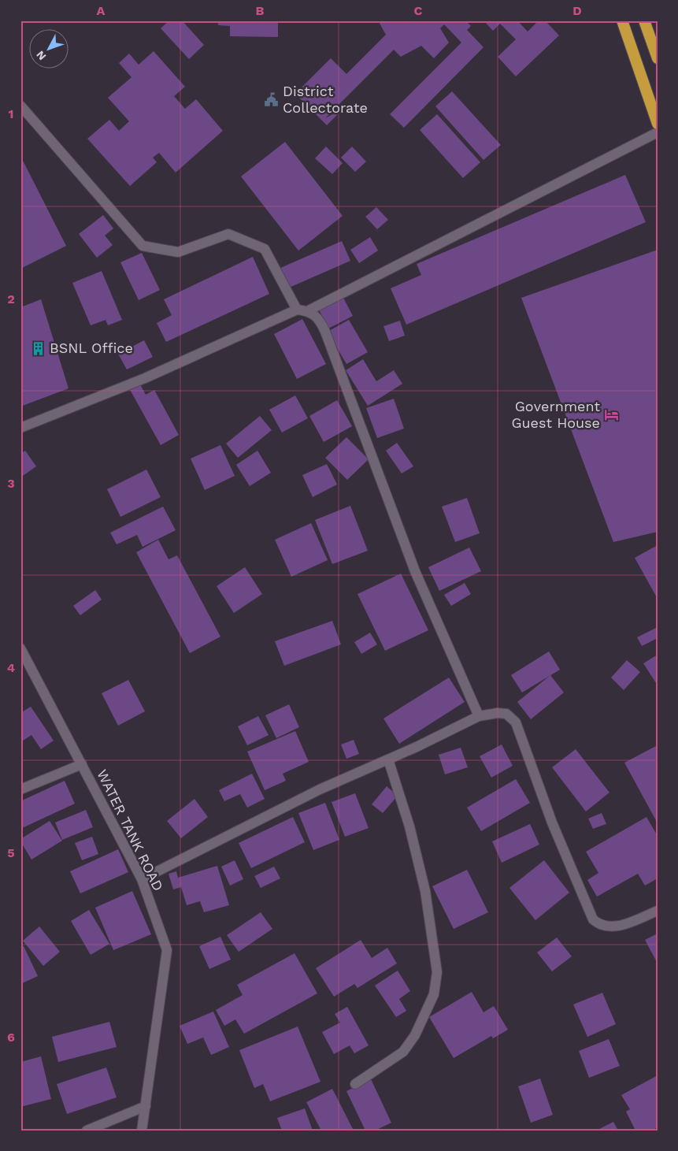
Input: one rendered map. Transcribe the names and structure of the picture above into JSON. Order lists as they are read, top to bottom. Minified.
{"streets":{"street":["WATER TANK ROAD"]},"places":{"public building":["District Collectorate"],"building":["BSNL Office"],"hotel":["Government Guest House"]},"north":"bottom left","grid":{"columns":["A","B","C","D"],"rows":["1","2","3","4","5","6"]}}
